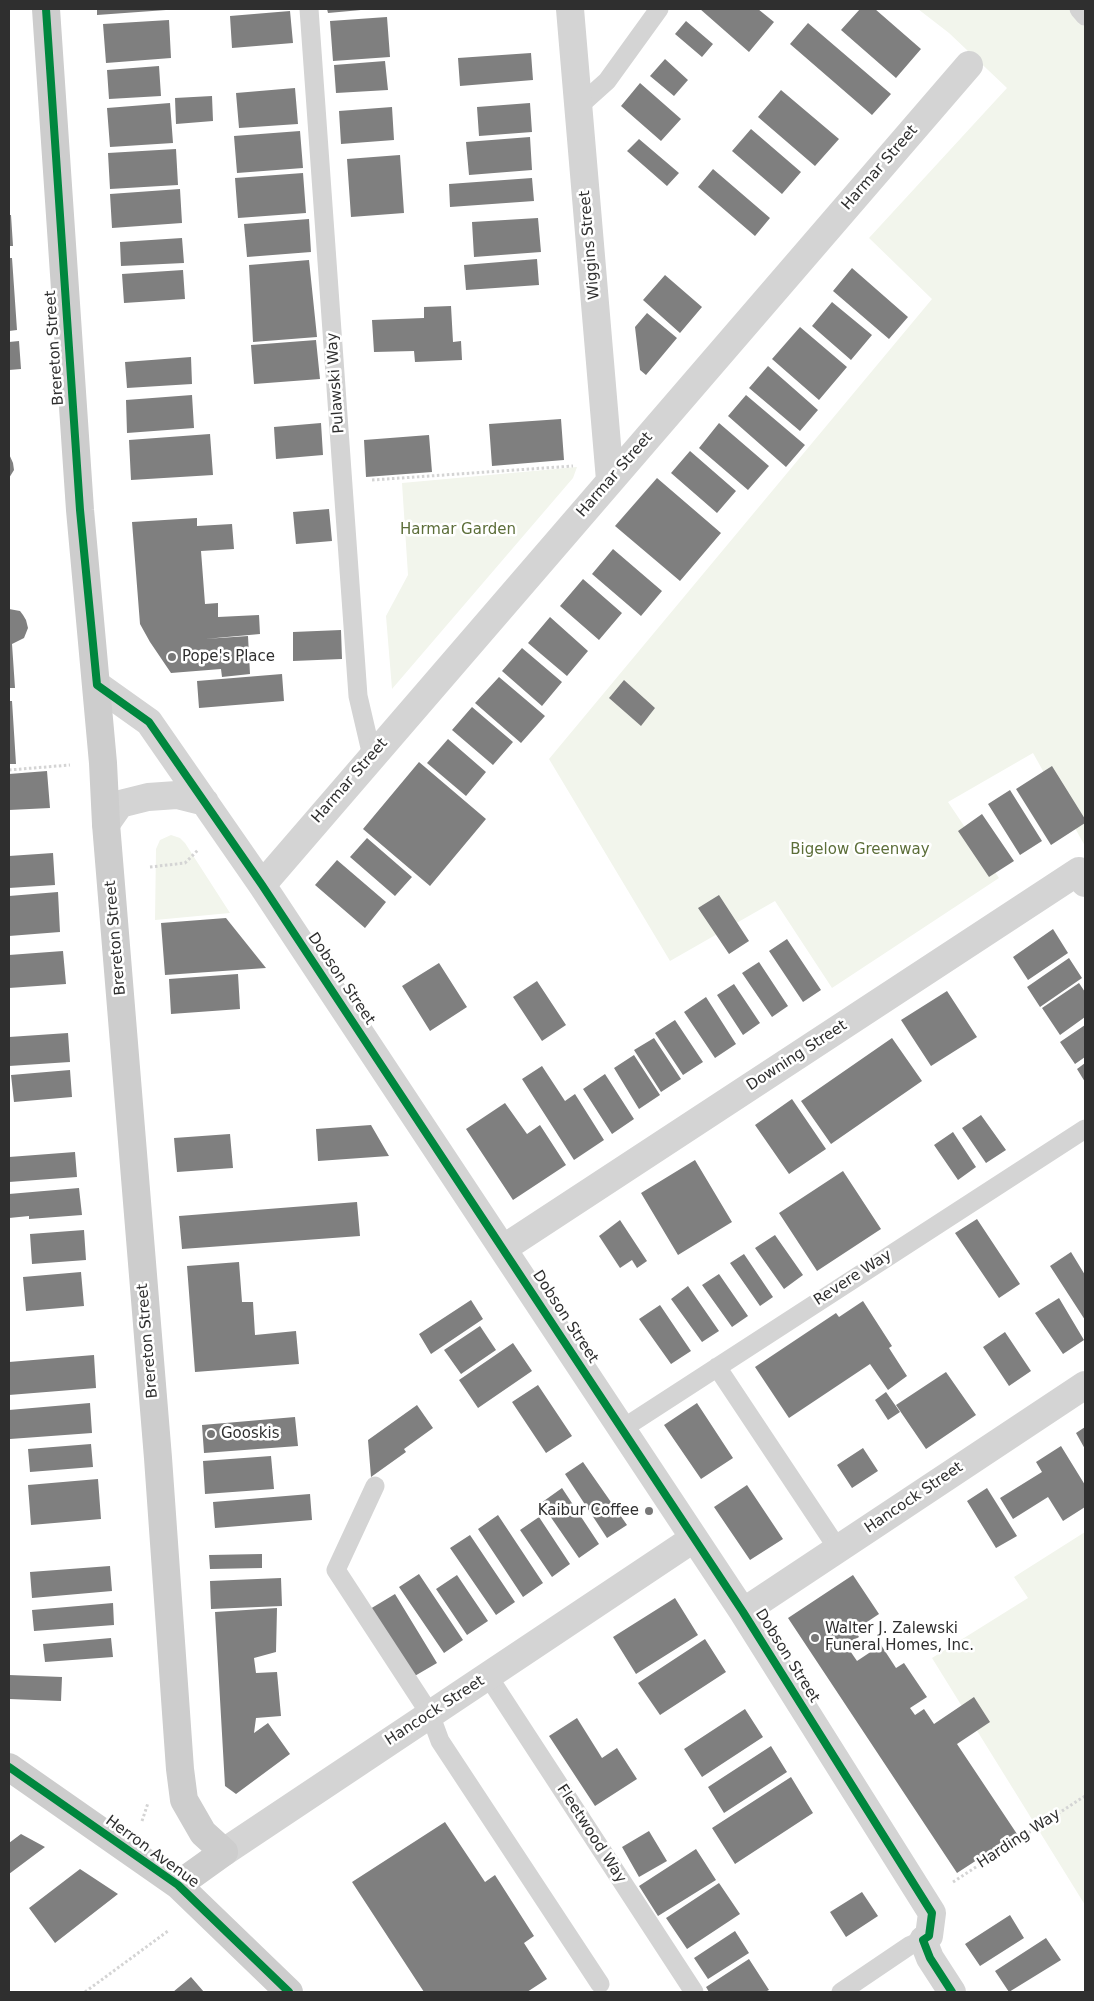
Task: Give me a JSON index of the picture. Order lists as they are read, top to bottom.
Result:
{
  "streets": {
    "street": [
      "Harmar Street",
      "Wiggins Street",
      "Brereton Street",
      "Dobson Street",
      "Downing Street",
      "Hancock Street",
      "Herron Avenue"
    ],
    "lane": ["Pulawski Way", "Revere Way", "Fleetwood Way"],
    "path": ["Harding Way"]
  },
  "crossings": [
    ["Harmar Street", "Wiggins Street"],
    ["Harmar Street", "Pulawski Way"],
    ["Harmar Street", "Dobson Street"],
    ["Brereton Street", "Dobson Street"],
    ["Brereton Street", "Hancock Street"],
    ["Dobson Street", "Downing Street"],
    ["Dobson Street", "Revere Way"],
    ["Dobson Street", "Hancock Street"],
    ["Hancock Street", "Fleetwood Way"],
    ["Hancock Street", "Herron Avenue"]
  ],
  "parks": ["Harmar Garden", "Bigelow Greenway"],
  "places": [
    "Pope's Place",
    "Gooskis",
    "Kaibur Coffee",
    "Walter J. Zalewski Funeral Homes, Inc."
  ]
}
